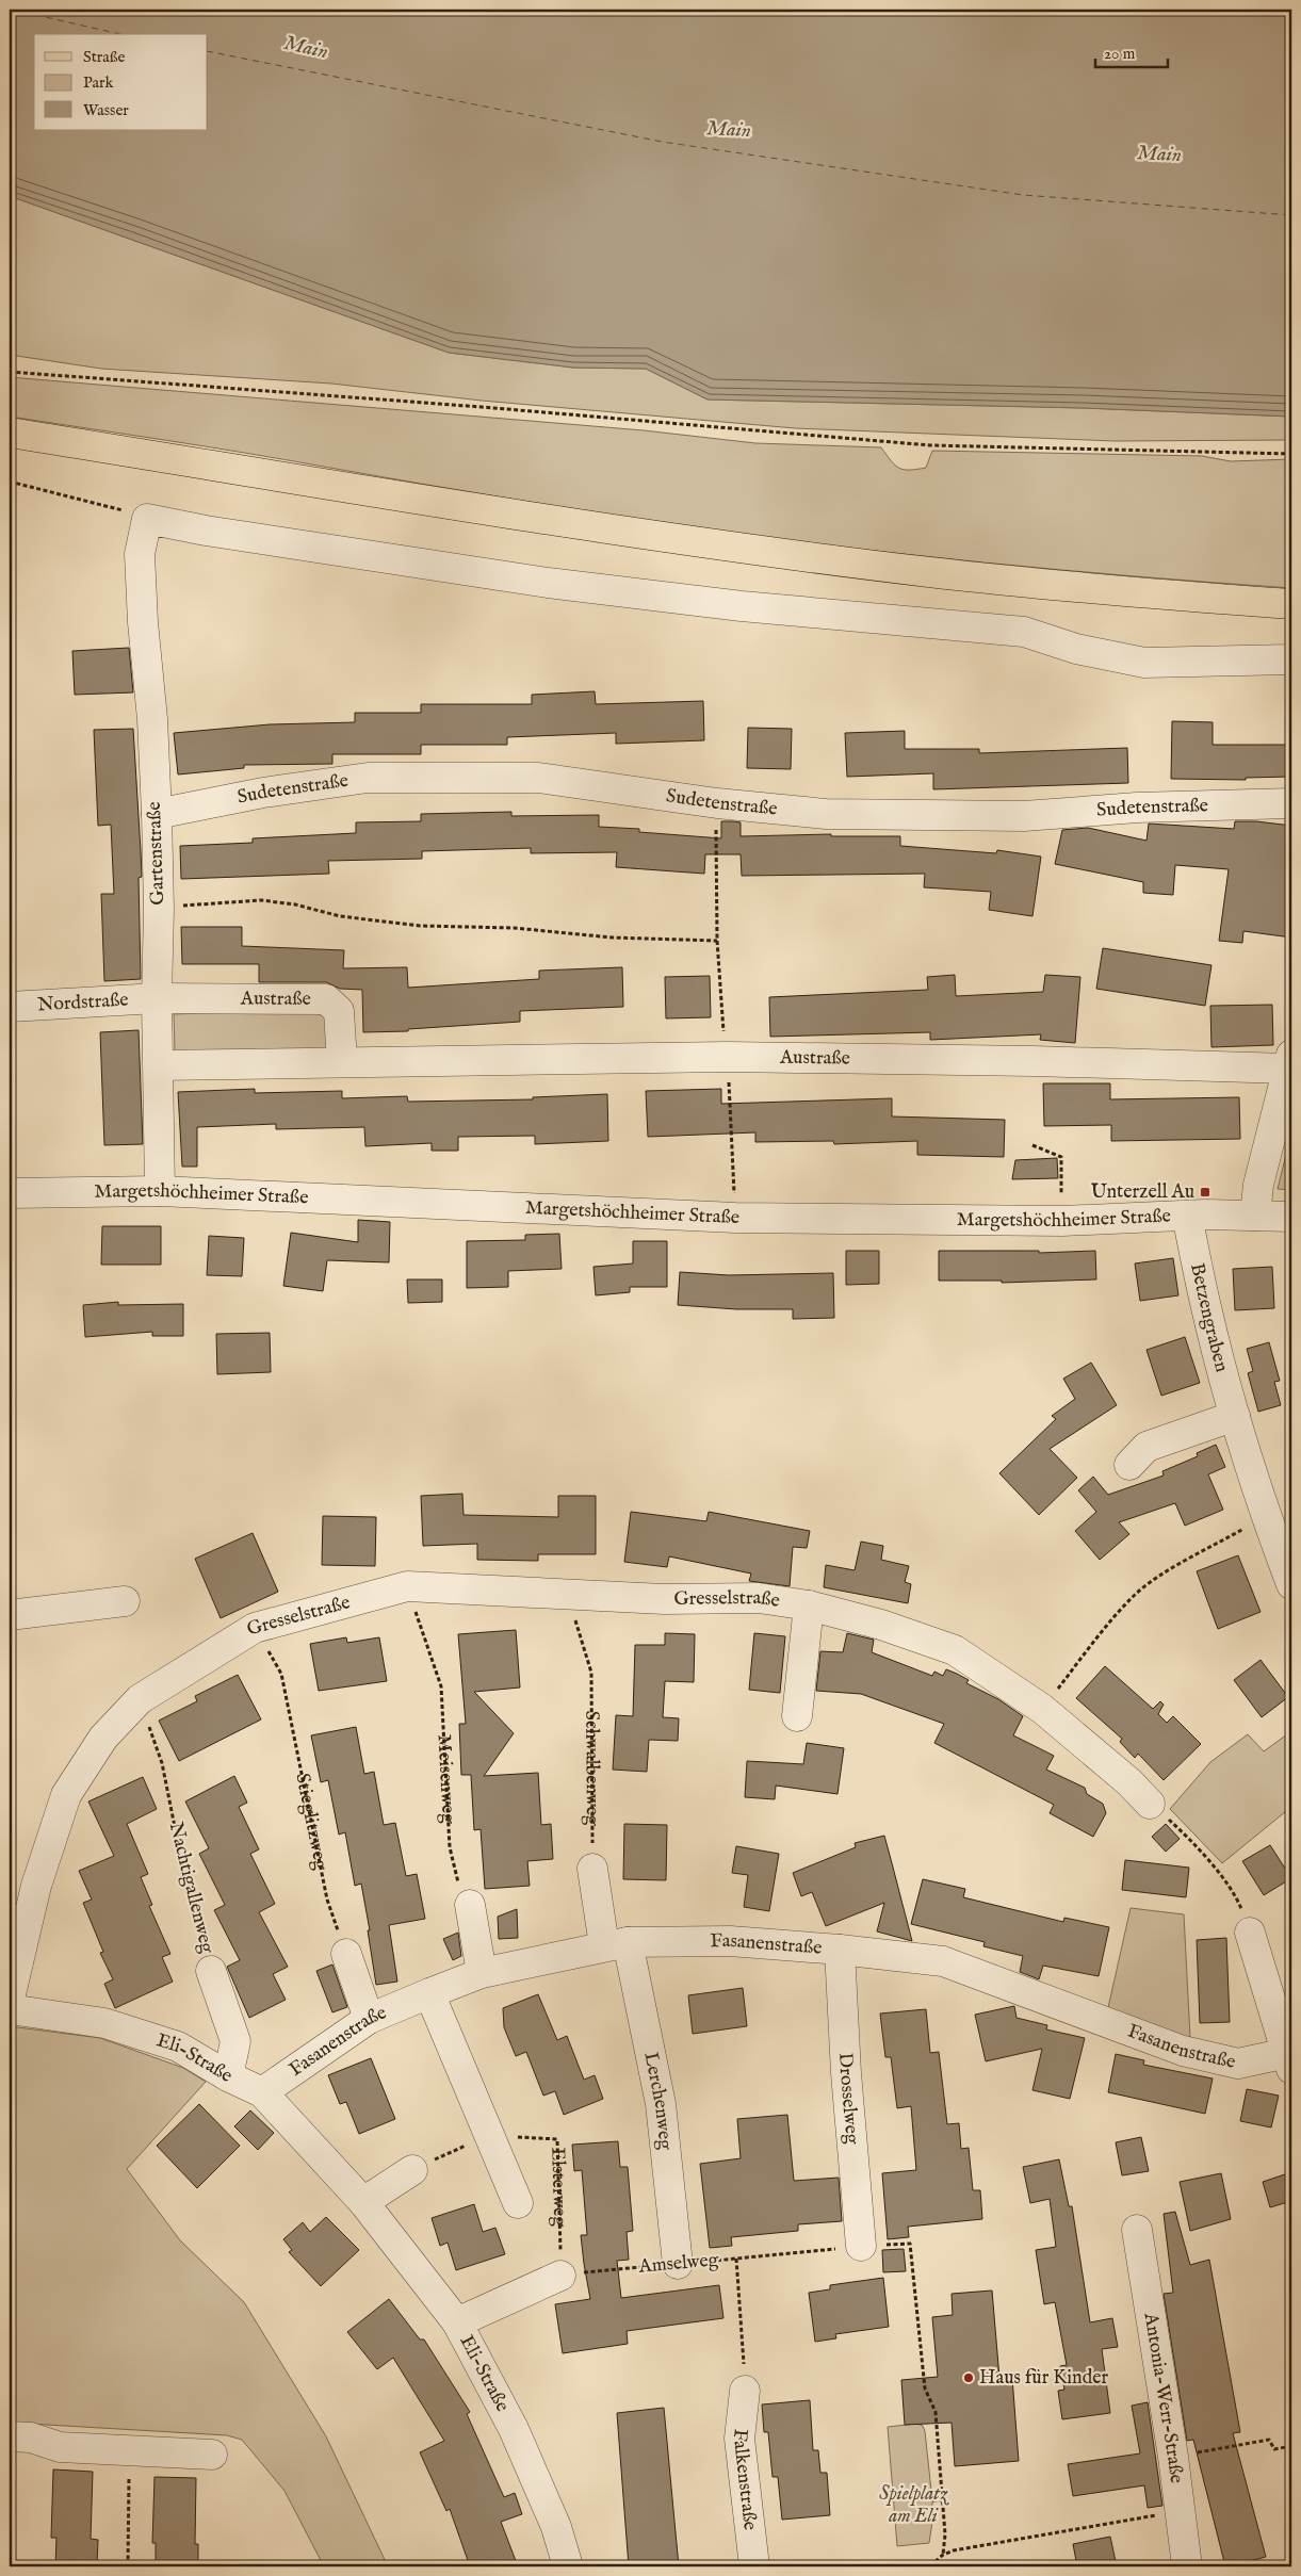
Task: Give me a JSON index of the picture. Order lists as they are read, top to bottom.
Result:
{
  "streets": {
    "street": [
      "Sudetenstraße",
      "Gartenstraße",
      "Austraße",
      "Nordstraße",
      "Margetshöchheimer Straße",
      "Betzengraben",
      "Gresselstraße",
      "Nachtigallenweg",
      "Fasanenstraße",
      "Eli-Straße",
      "Drosselweg",
      "Lerchenweg",
      "Antonia-Werr-Straße",
      "Falkenstraße"
    ],
    "path": [
      "Schwalbenweg",
      "Meisenweg",
      "Stieglitzweg",
      "Elsterweg",
      "Amselweg"
    ]
  },
  "crossings": [
    ["Sudetenstraße", "Gartenstraße"],
    ["Gartenstraße", "Austraße"],
    ["Gartenstraße", "Nordstraße"],
    ["Gartenstraße", "Margetshöchheimer Straße"],
    ["Austraße", "Nordstraße"],
    ["Margetshöchheimer Straße", "Betzengraben"],
    ["Gresselstraße", "Schwalbenweg"],
    ["Gresselstraße", "Meisenweg"],
    ["Gresselstraße", "Stieglitzweg"],
    ["Gresselstraße", "Nachtigallenweg"],
    ["Nachtigallenweg", "Eli-Straße"],
    ["Fasanenstraße", "Eli-Straße"],
    ["Fasanenstraße", "Drosselweg"],
    ["Fasanenstraße", "Lerchenweg"],
    ["Drosselweg", "Amselweg"],
    ["Lerchenweg", "Amselweg"],
    ["Elsterweg", "Amselweg"]
  ],
  "water": ["Main"],
  "parks": ["Spielplatz am Eli"],
  "places": {
    "transit": ["Unterzell Au"],
    "other": ["Haus für Kinder"]
  },
  "legend": ["Straße", "Park", "Wasser"],
  "scale_bar": "20 m"
}
